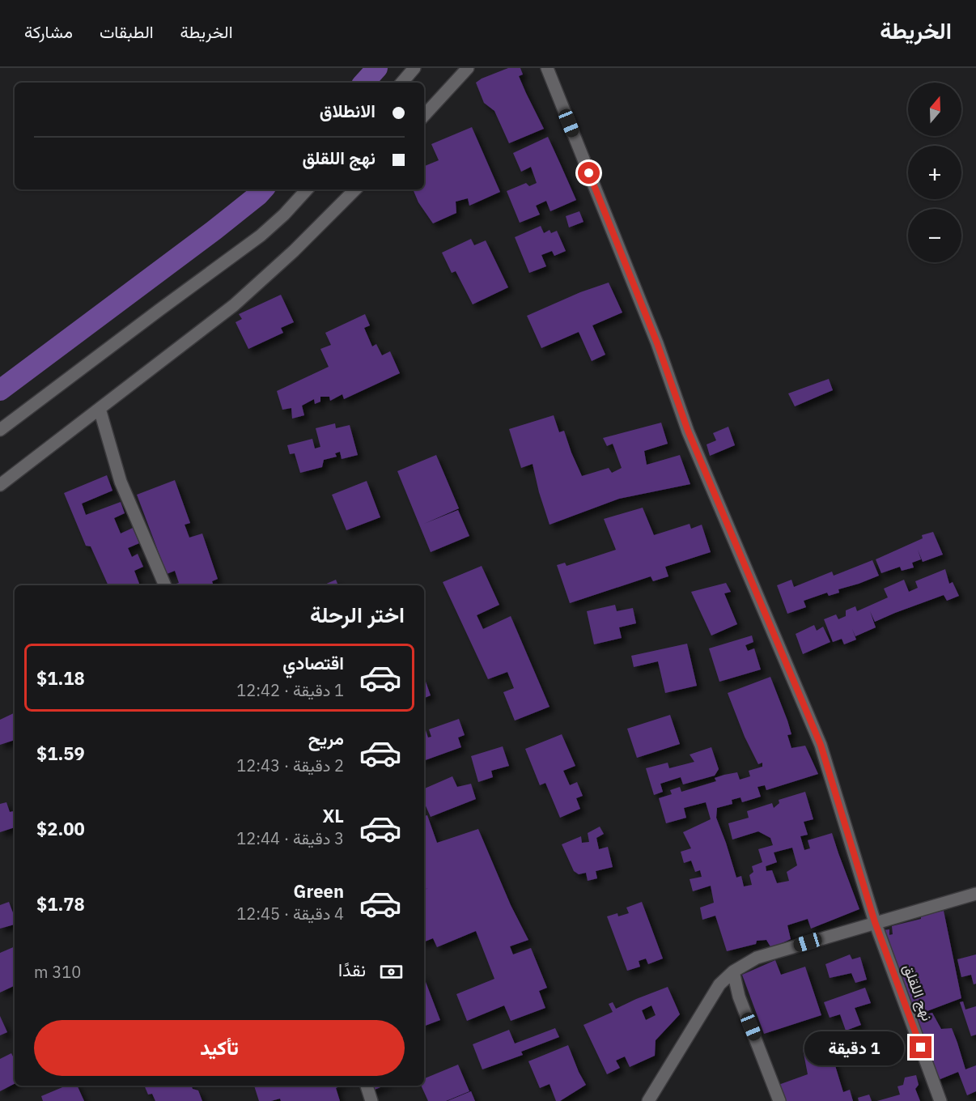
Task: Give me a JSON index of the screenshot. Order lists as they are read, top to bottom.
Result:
{
  "streets": {
    "street": ["نهج اللقلق"]
  },
  "north": "top",
  "page": {
    "header": "الخريطة",
    "nav": ["الخريطة", "الطبقات", "مشاركة"],
    "map_buttons": ["+", "−"],
    "banner": ["الانطلاق", "نهج اللقلق"],
    "heading": "اختر الرحلة",
    "list": [
      {
        "name": "اقتصادي",
        "note": "1 دقيقة · 12:42",
        "value": "$1.18"
      },
      {
        "name": "مريح",
        "note": "2 دقيقة · 12:43",
        "value": "$1.59"
      },
      {
        "name": "XL",
        "note": "3 دقيقة · 12:44",
        "value": "$2.00"
      },
      {
        "name": "Green",
        "note": "4 دقيقة · 12:45",
        "value": "$1.78"
      }
    ],
    "pay": ["نقدًا", "310 m"],
    "buttons": "تأكيد",
    "bubble": "1 دقيقة"
  }
}
